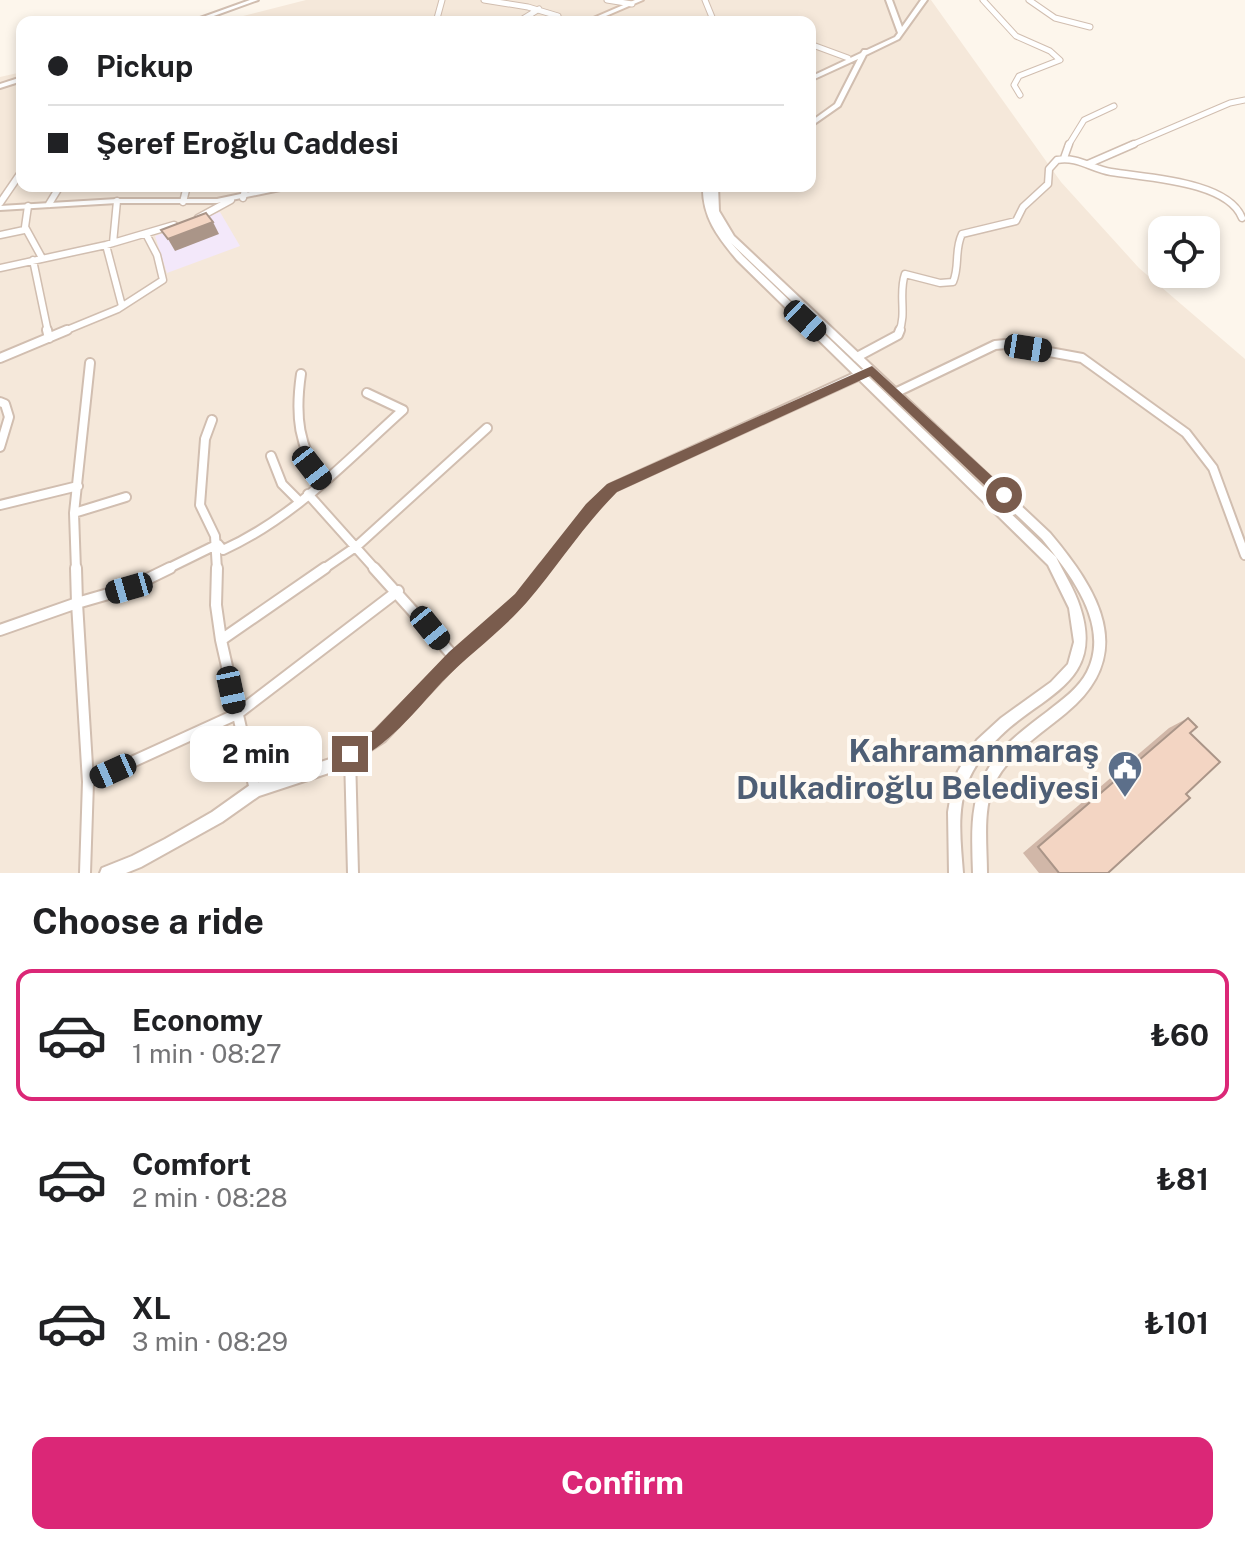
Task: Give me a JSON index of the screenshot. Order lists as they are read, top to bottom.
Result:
{
  "places": {
    "public building": ["Kahramanmaraş Dulkadiroğlu Belediyesi"]
  },
  "page": {
    "banner": ["Pickup", "Şeref Eroğlu Caddesi"],
    "bubble": "2 min",
    "heading": "Choose a ride",
    "list": [
      {
        "name": "Economy",
        "note": "1 min · 08:27",
        "value": "₺60"
      },
      {
        "name": "Comfort",
        "note": "2 min · 08:28",
        "value": "₺81"
      },
      {
        "name": "XL",
        "note": "3 min · 08:29",
        "value": "₺101"
      }
    ],
    "buttons": "Confirm"
  }
}
